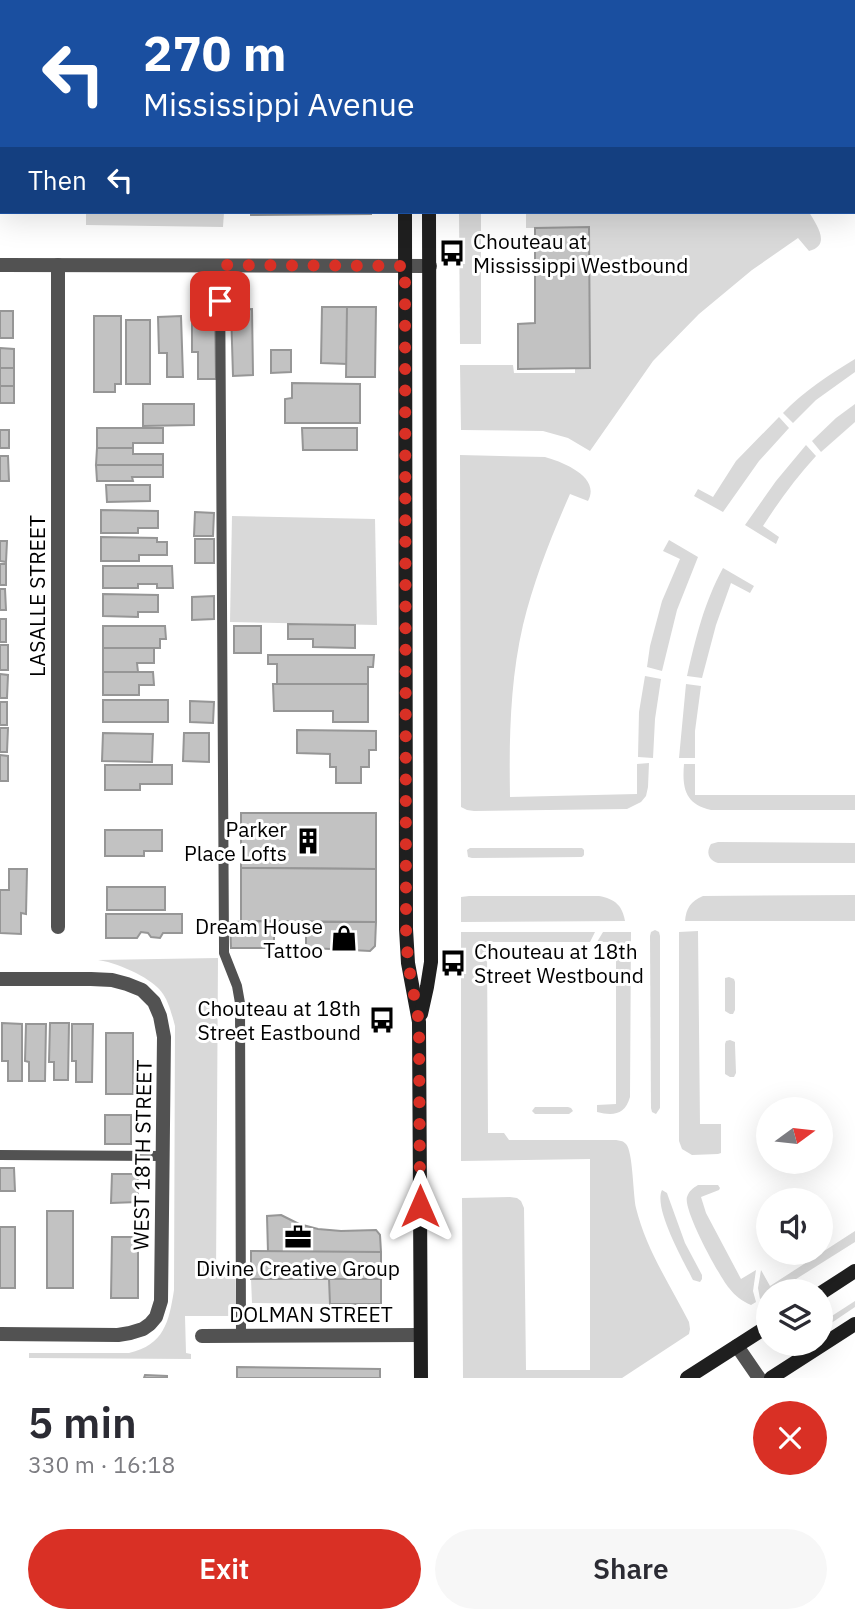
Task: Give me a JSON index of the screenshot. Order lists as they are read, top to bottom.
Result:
{
  "streets": {
    "street": ["LASALLE STREET", "WEST 18TH STREET", "DOLMAN STREET"]
  },
  "places": {
    "bus stop": ["Chouteau at Mississippi Westbound", "Chouteau at 18th Street Westbound", "Chouteau at 18th Street Eastbound"],
    "building": ["Parker Place Lofts"],
    "shop": ["Dream House Tattoo"],
    "office": ["Divine Creative Group"]
  },
  "north": "right",
  "page": {
    "turn": ["270 m", "Mississippi Avenue"],
    "then": "Then",
    "heading": ["5 min", "330 m · 16:18"],
    "buttons": ["Exit", "Share"]
  }
}
